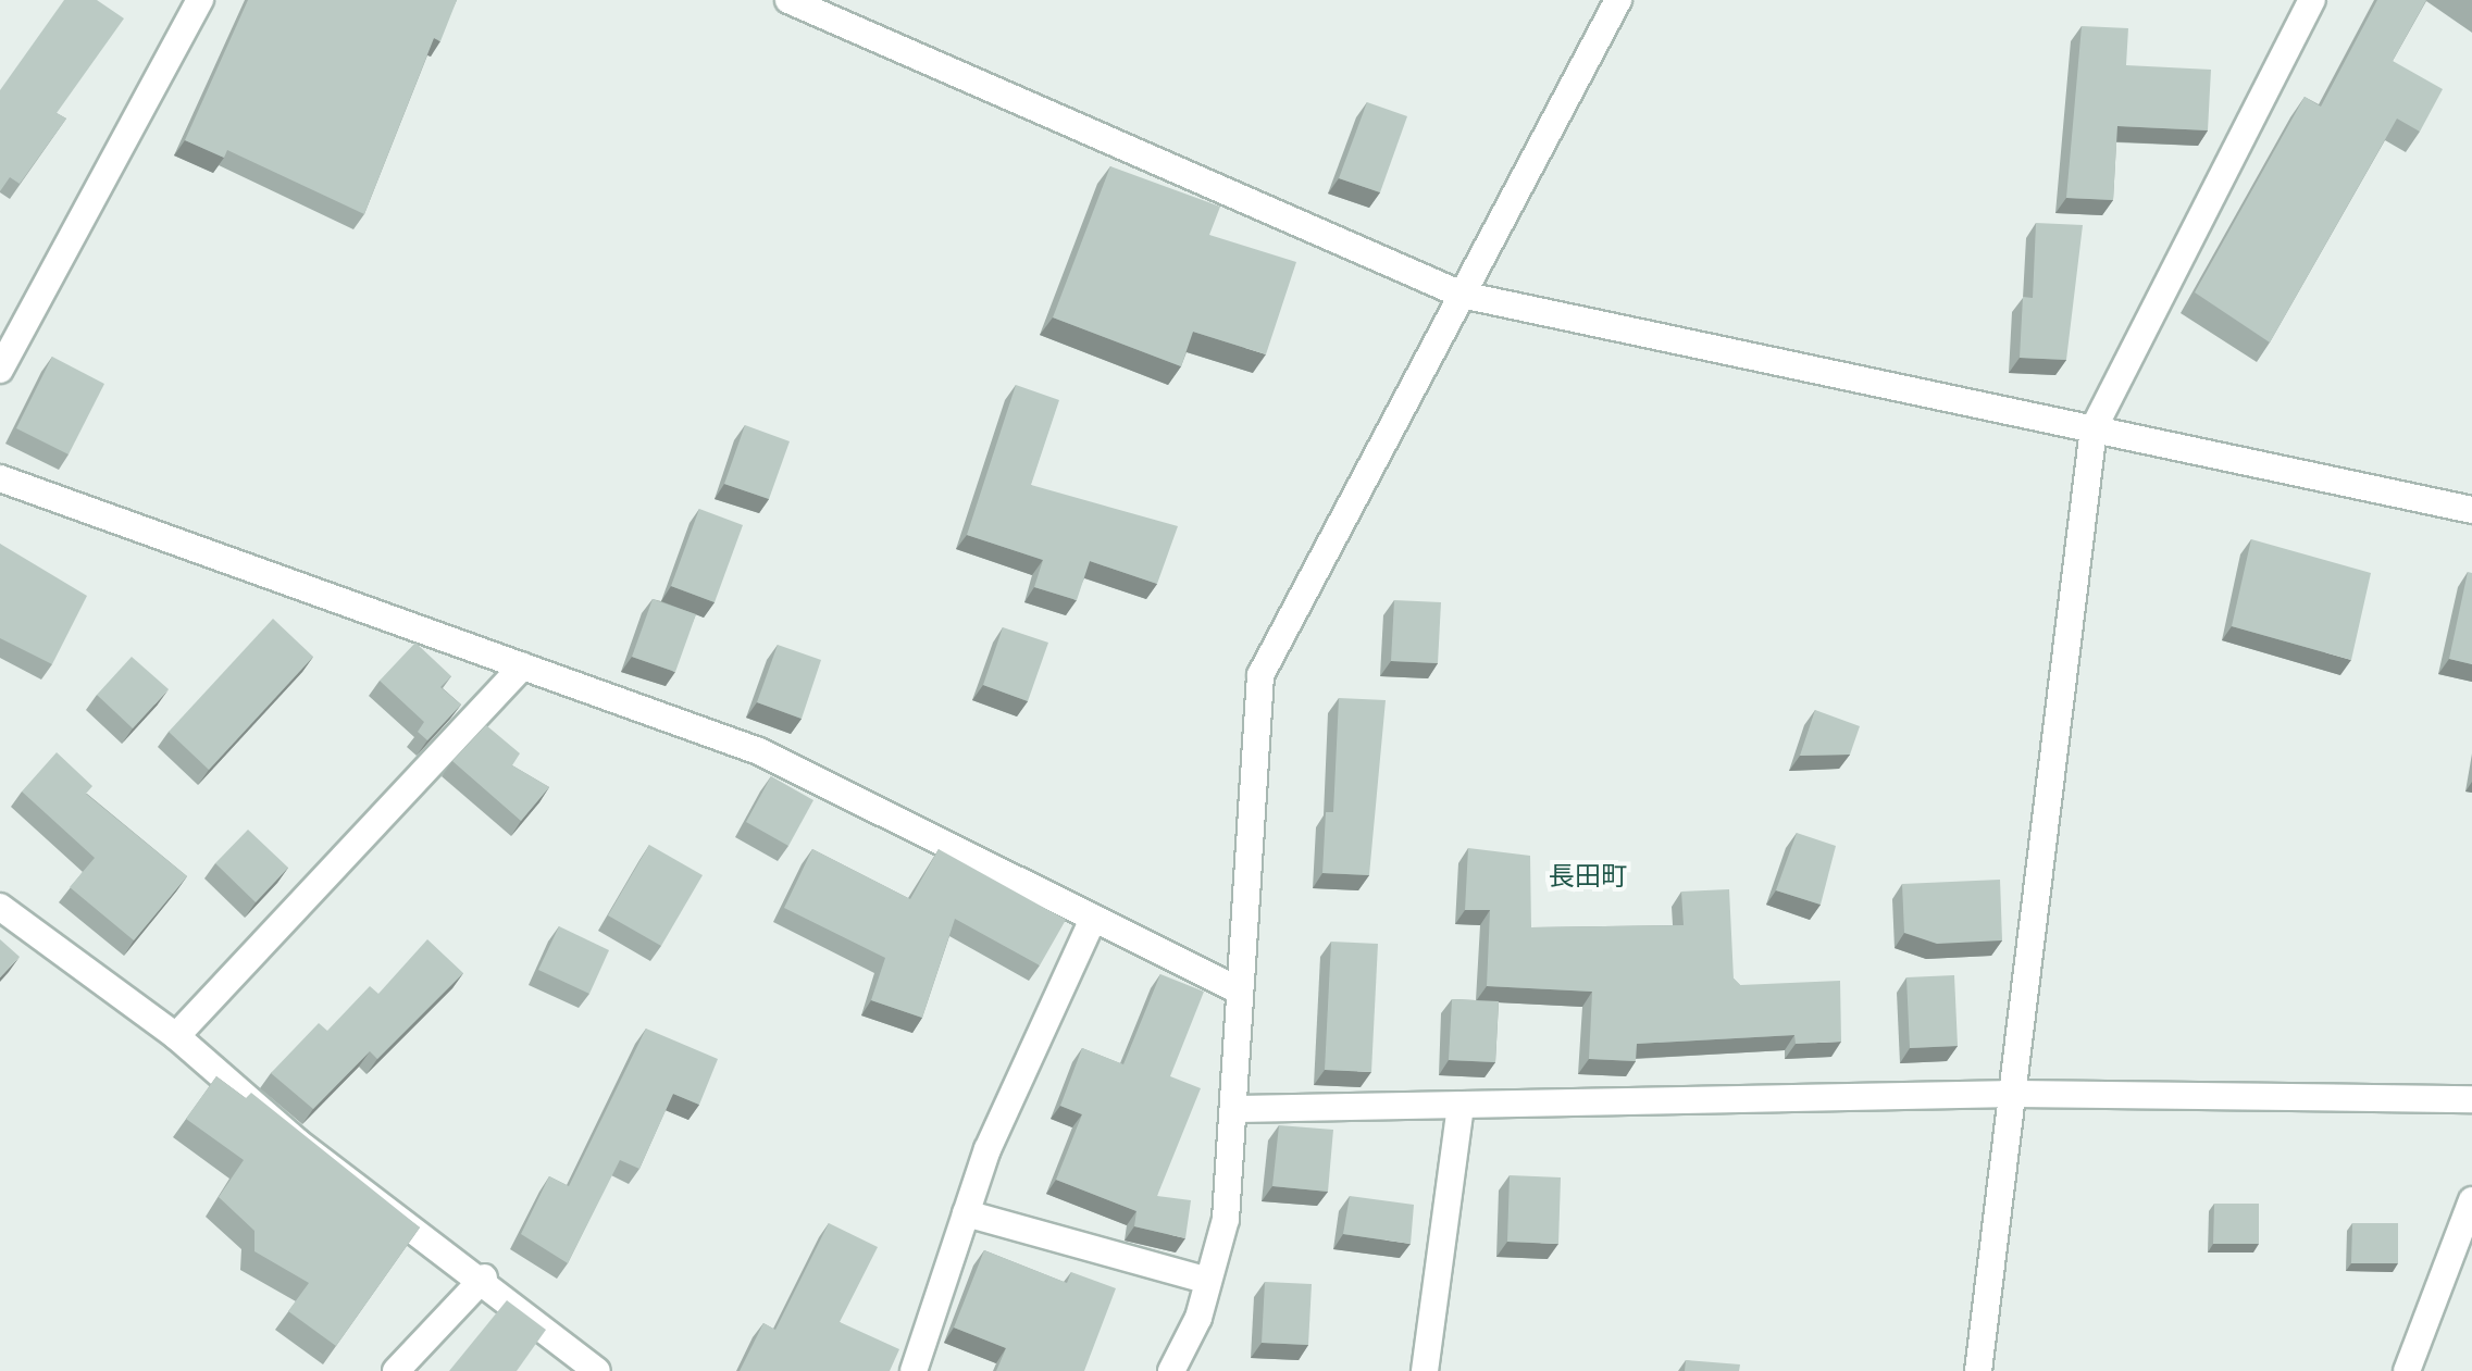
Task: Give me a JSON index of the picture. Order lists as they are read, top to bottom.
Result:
{
  "districts": ["長田町"]
}
